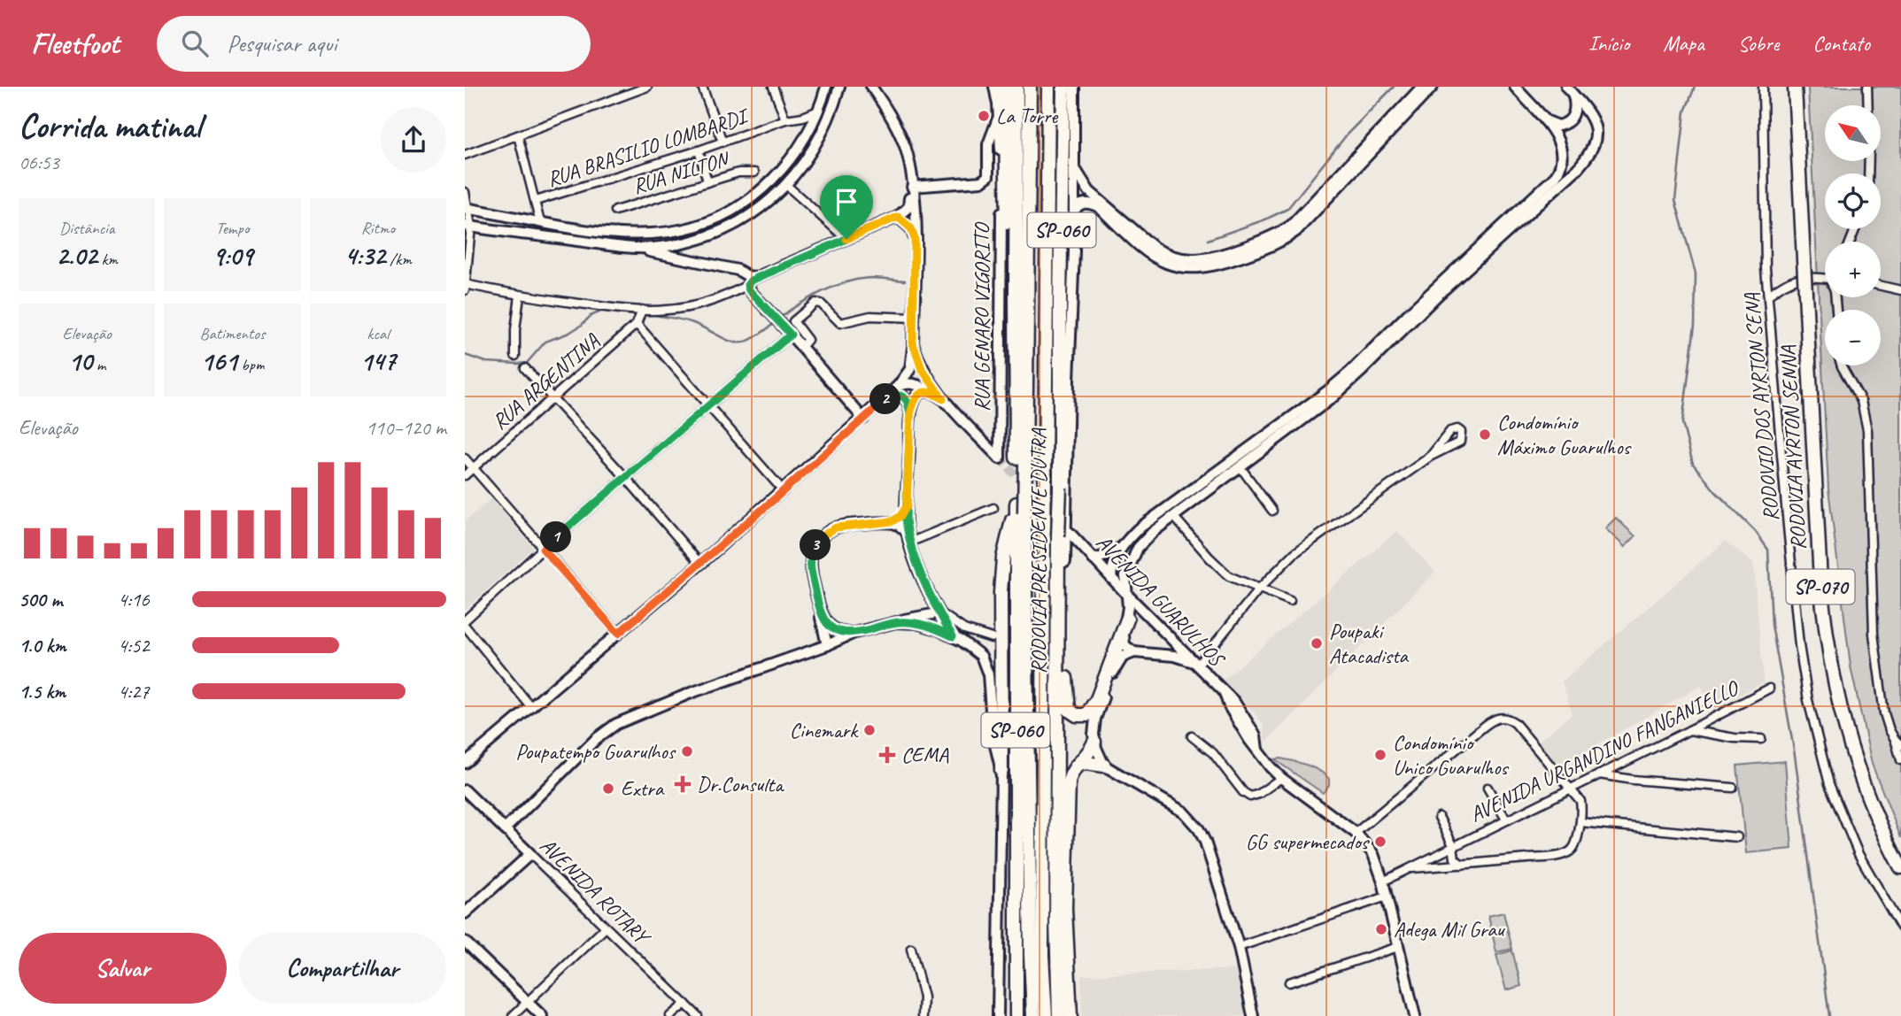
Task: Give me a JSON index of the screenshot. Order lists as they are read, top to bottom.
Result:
{
  "streets": {
    "highway": [
      "SP-060",
      "RODOVIA AYRTON SENNA",
      "RODOVIA PRESIDENTE DUTRA",
      "SP-070"
    ],
    "street": [
      "RUA BRASILIO LOMBARDI",
      "RUA NILTON",
      "RUA GENARO VIGORITO",
      "RUA ARGENTINA",
      "RODOVIO DOS AYRTON SENA",
      "AVENIDA GUARULHOS",
      "AVENIDA URGANDINO FANGANIELLO",
      "AVENIDA ROTARY"
    ]
  },
  "crossings": [
    ["RODOVIA PRESIDENTE DUTRA", "AVENIDA GUARULHOS"],
    ["AVENIDA GUARULHOS", "AVENIDA URGANDINO FANGANIELLO"]
  ],
  "places": {
    "other": [
      "La Torre",
      "Condomínio Máximo Guarulhos",
      "Poupaki Atacadista",
      "Cinemark",
      "Poupatempo Guarulhos",
      "Condomínio Unico Guarulhos",
      "Extra",
      "GG supermecados",
      "Adega Mil Grau"
    ],
    "health": ["CEMA", "Dr.Consulta"]
  },
  "north": "top left",
  "page": {
    "header": "Fleetfoot",
    "search": "Pesquisar aqui",
    "nav": [
      "Início",
      "Mapa",
      "Sobre",
      "Contato"
    ],
    "heading": ["Corrida matinal", "06:53"],
    "map_buttons": ["+", "−"],
    "stats": [
      ["Distância", "2.02 km"],
      ["Tempo", "9:09"],
      ["Ritmo", "4:32 /km"],
      ["Elevação", "10 m"],
      ["Batimentos", "161 bpm"],
      ["kcal", "147"]
    ],
    "pins": ["2", "1", "3"],
    "chart": ["Elevação", "110–120 m"],
    "list": [
      {
        "name": "500 m",
        "note": "4:16"
      },
      {
        "name": "1.0 km",
        "note": "4:52"
      },
      {
        "name": "1.5 km",
        "note": "4:27"
      }
    ],
    "buttons": ["Salvar", "Compartilhar"]
  }
}
